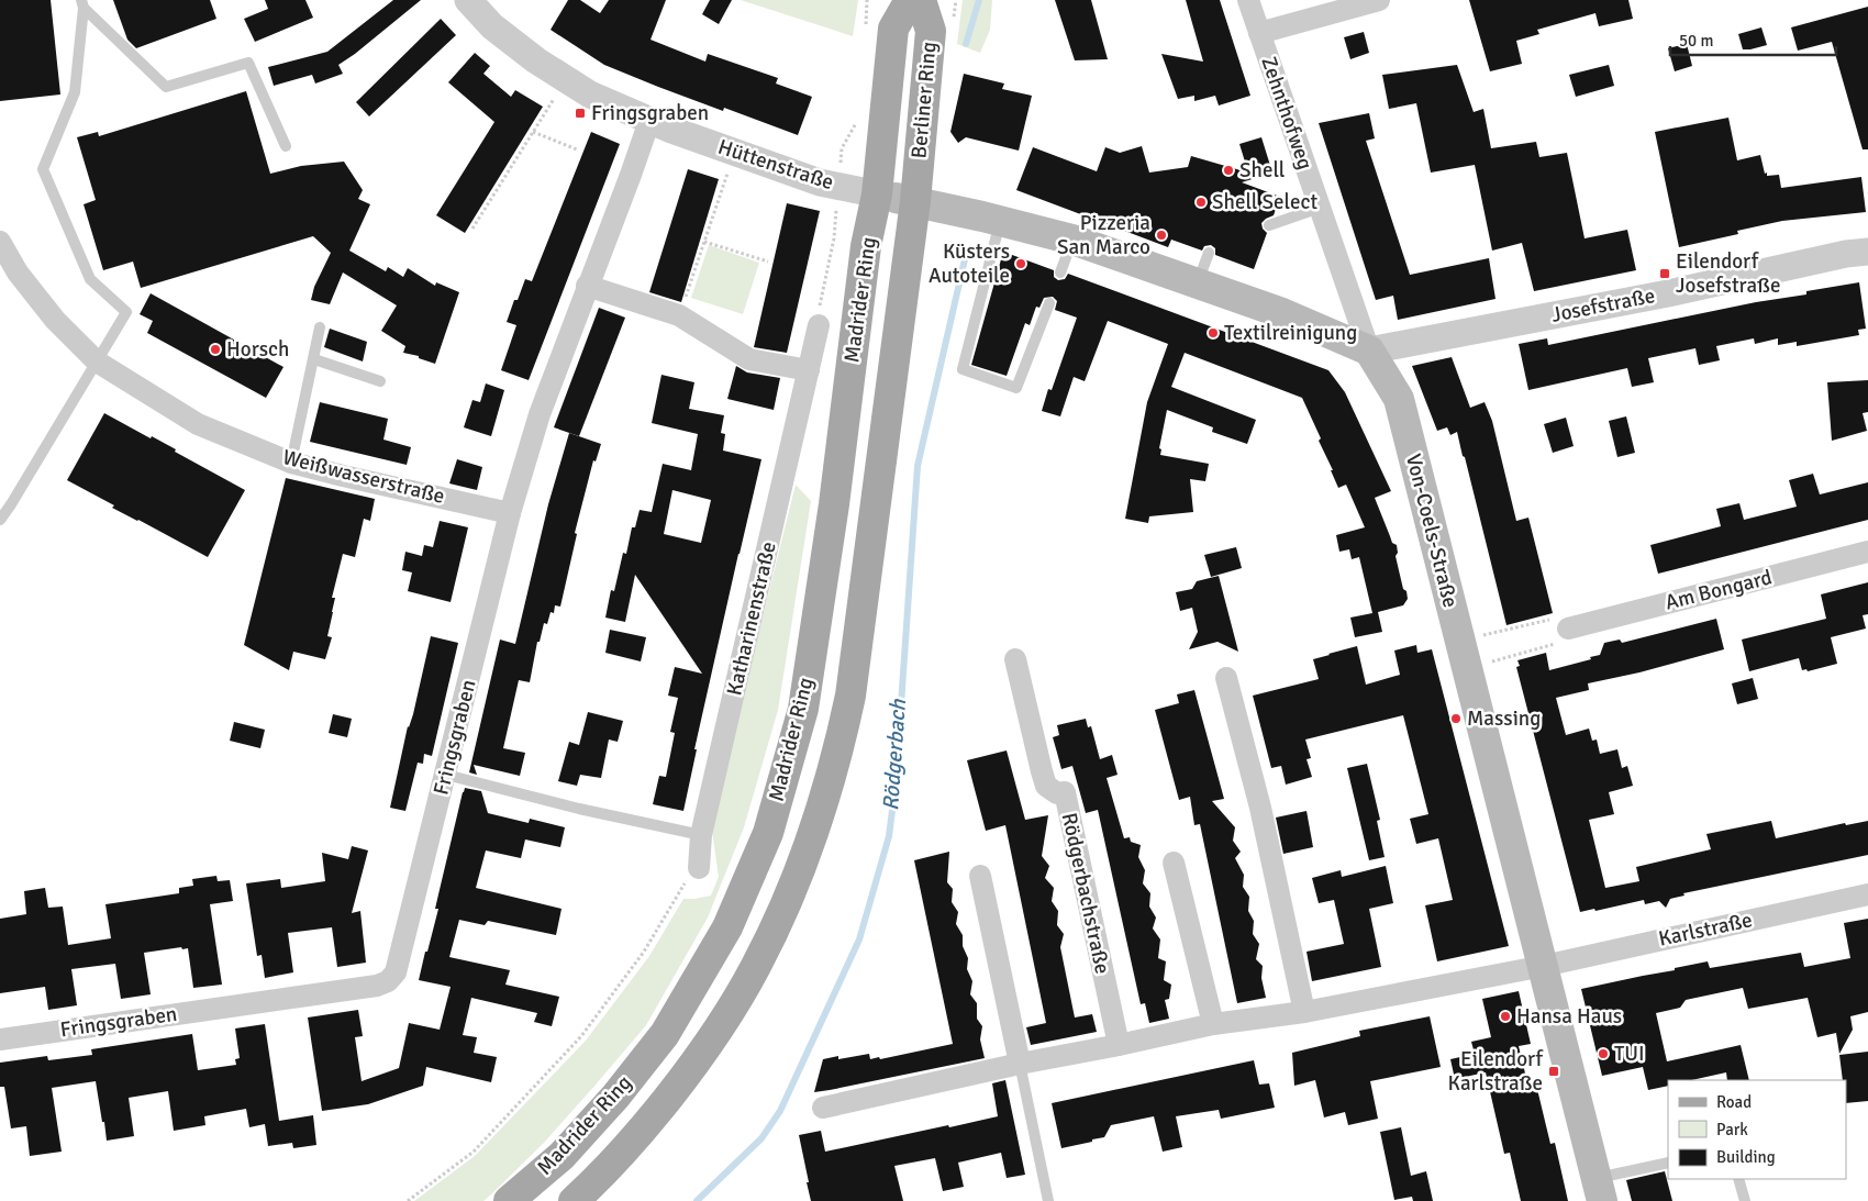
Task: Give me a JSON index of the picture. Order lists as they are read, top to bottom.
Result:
{
  "streets": {
    "main road": ["Berliner Ring", "Madrider Ring", "Von-Coels-Straße"],
    "street": [
      "Zehnthofweg",
      "Hüttenstraße",
      "Josefstraße",
      "Weißwasserstraße",
      "Am Bongard",
      "Katharinenstraße",
      "Fringsgraben",
      "Rödgerbachstraße",
      "Karlstraße"
    ]
  },
  "crossings": [
    ["Berliner Ring", "Hüttenstraße"],
    ["Berliner Ring", "Madrider Ring"],
    ["Zehnthofweg", "Josefstraße"],
    ["Zehnthofweg", "Von-Coels-Straße"],
    ["Hüttenstraße", "Madrider Ring"],
    ["Hüttenstraße", "Fringsgraben"],
    ["Josefstraße", "Von-Coels-Straße"],
    ["Weißwasserstraße", "Fringsgraben"],
    ["Von-Coels-Straße", "Karlstraße"]
  ],
  "water": ["Rödgerbach"],
  "places": {
    "transit": ["Fringsgraben", "Eilendorf Josefstraße", "Eilendorf Karlstraße"],
    "other": [
      "Shell",
      "Shell Select",
      "Pizzeria San Marco",
      "Küsters Autoteile",
      "Textilreinigung",
      "Horsch",
      "Massing",
      "Hansa Haus",
      "TUI"
    ]
  },
  "legend": ["Road", "Park", "Building"],
  "scale_bar": "50 m"
}
